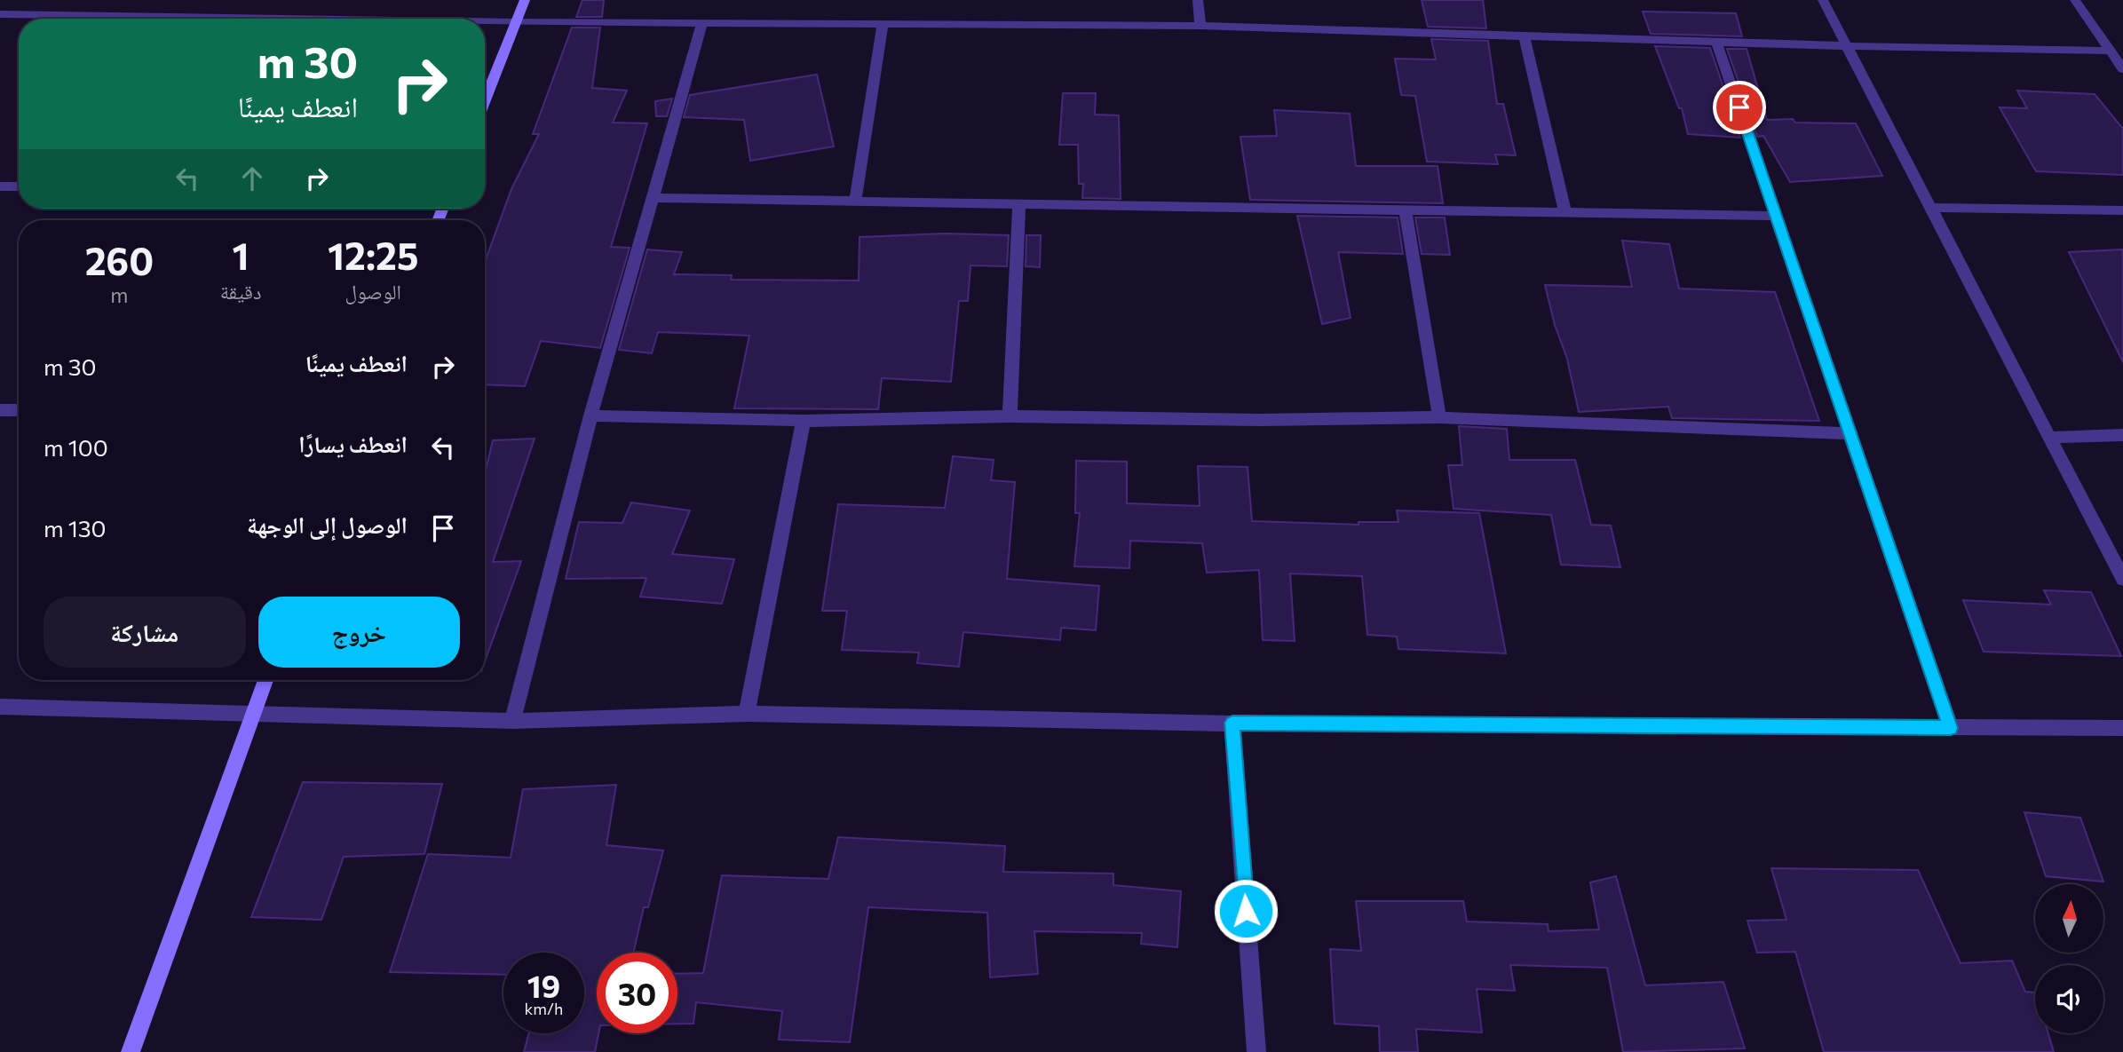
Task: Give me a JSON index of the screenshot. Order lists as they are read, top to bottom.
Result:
{
  "north": "top",
  "page": {
    "turn": ["30 m", "انعطف يمينًا"],
    "eta": [
      "12:25",
      "الوصول",
      "1",
      "دقيقة",
      "260",
      "m"
    ],
    "list": [
      {
        "name": "انعطف يمينًا",
        "value": "30 m"
      },
      {
        "name": "انعطف يسارًا",
        "value": "100 m"
      },
      {
        "name": "الوصول إلى الوجهة",
        "value": "130 m"
      }
    ],
    "buttons": ["خروج", "مشاركة"],
    "speed": "19 km/h",
    "limit": "30"
  }
}
